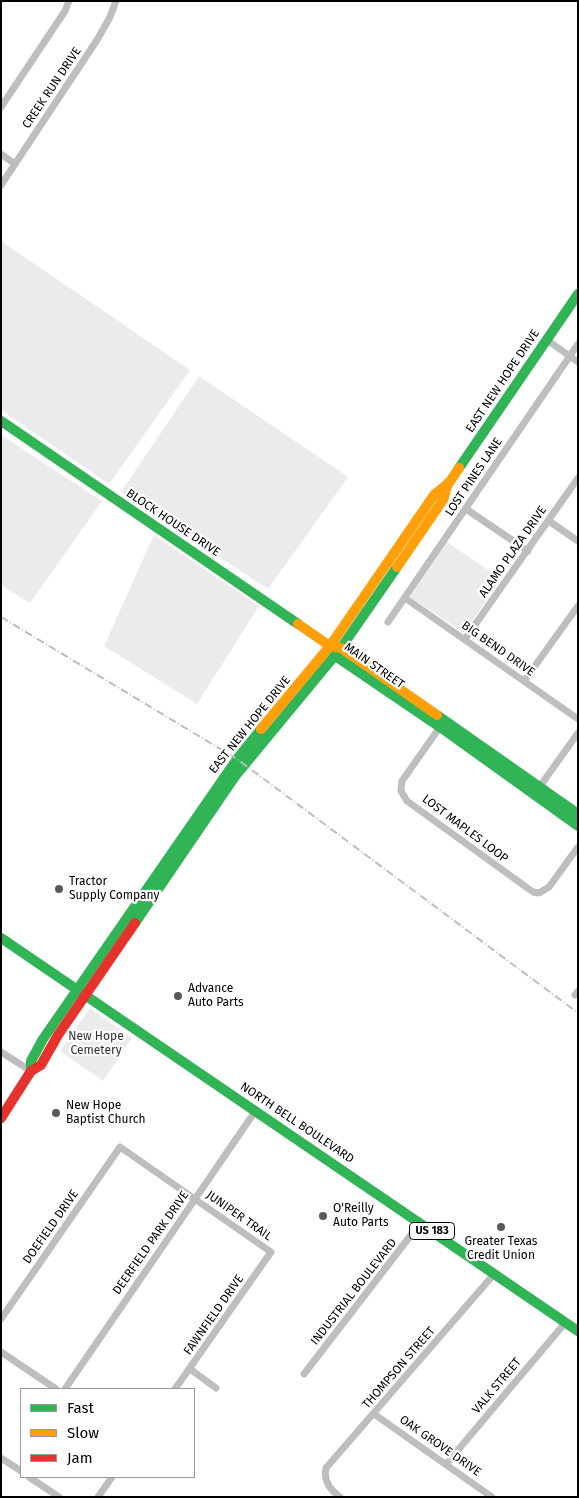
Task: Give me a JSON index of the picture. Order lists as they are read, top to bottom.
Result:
{
  "streets": {
    "main road": [
      "EAST NEW HOPE DRIVE",
      "BLOCK HOUSE DRIVE",
      "MAIN STREET",
      "NORTH BELL BOULEVARD",
      "US 183"
    ],
    "street": [
      "CREEK RUN DRIVE",
      "LOST PINES LANE",
      "ALAMO PLAZA DRIVE",
      "BIG BEND DRIVE",
      "LOST MAPLES LOOP",
      "JUNIPER TRAIL",
      "DOEFIELD DRIVE",
      "DEERFIELD PARK DRIVE",
      "INDUSTRIAL BOULEVARD",
      "FAWNFIELD DRIVE",
      "THOMPSON STREET",
      "VALK STREET",
      "OAK GROVE DRIVE"
    ]
  },
  "crossings": [
    ["EAST NEW HOPE DRIVE", "BLOCK HOUSE DRIVE"],
    ["EAST NEW HOPE DRIVE", "MAIN STREET"],
    ["EAST NEW HOPE DRIVE", "NORTH BELL BOULEVARD"],
    ["LOST PINES LANE", "BIG BEND DRIVE"],
    ["BLOCK HOUSE DRIVE", "MAIN STREET"],
    ["ALAMO PLAZA DRIVE", "BIG BEND DRIVE"],
    ["MAIN STREET", "LOST MAPLES LOOP"],
    ["NORTH BELL BOULEVARD", "DEERFIELD PARK DRIVE"],
    ["NORTH BELL BOULEVARD", "INDUSTRIAL BOULEVARD"],
    ["NORTH BELL BOULEVARD", "THOMPSON STREET"],
    ["NORTH BELL BOULEVARD", "VALK STREET"],
    ["JUNIPER TRAIL", "DOEFIELD DRIVE"],
    ["JUNIPER TRAIL", "DEERFIELD PARK DRIVE"],
    ["JUNIPER TRAIL", "FAWNFIELD DRIVE"],
    ["THOMPSON STREET", "OAK GROVE DRIVE"],
    ["VALK STREET", "OAK GROVE DRIVE"]
  ],
  "parks": ["New Hope Cemetery"],
  "places": [
    "Tractor Supply Company",
    "Advance Auto Parts",
    "New Hope Baptist Church",
    "O'Reilly Auto Parts",
    "Greater Texas Credit Union"
  ],
  "legend": ["Fast", "Slow", "Jam"]
}
